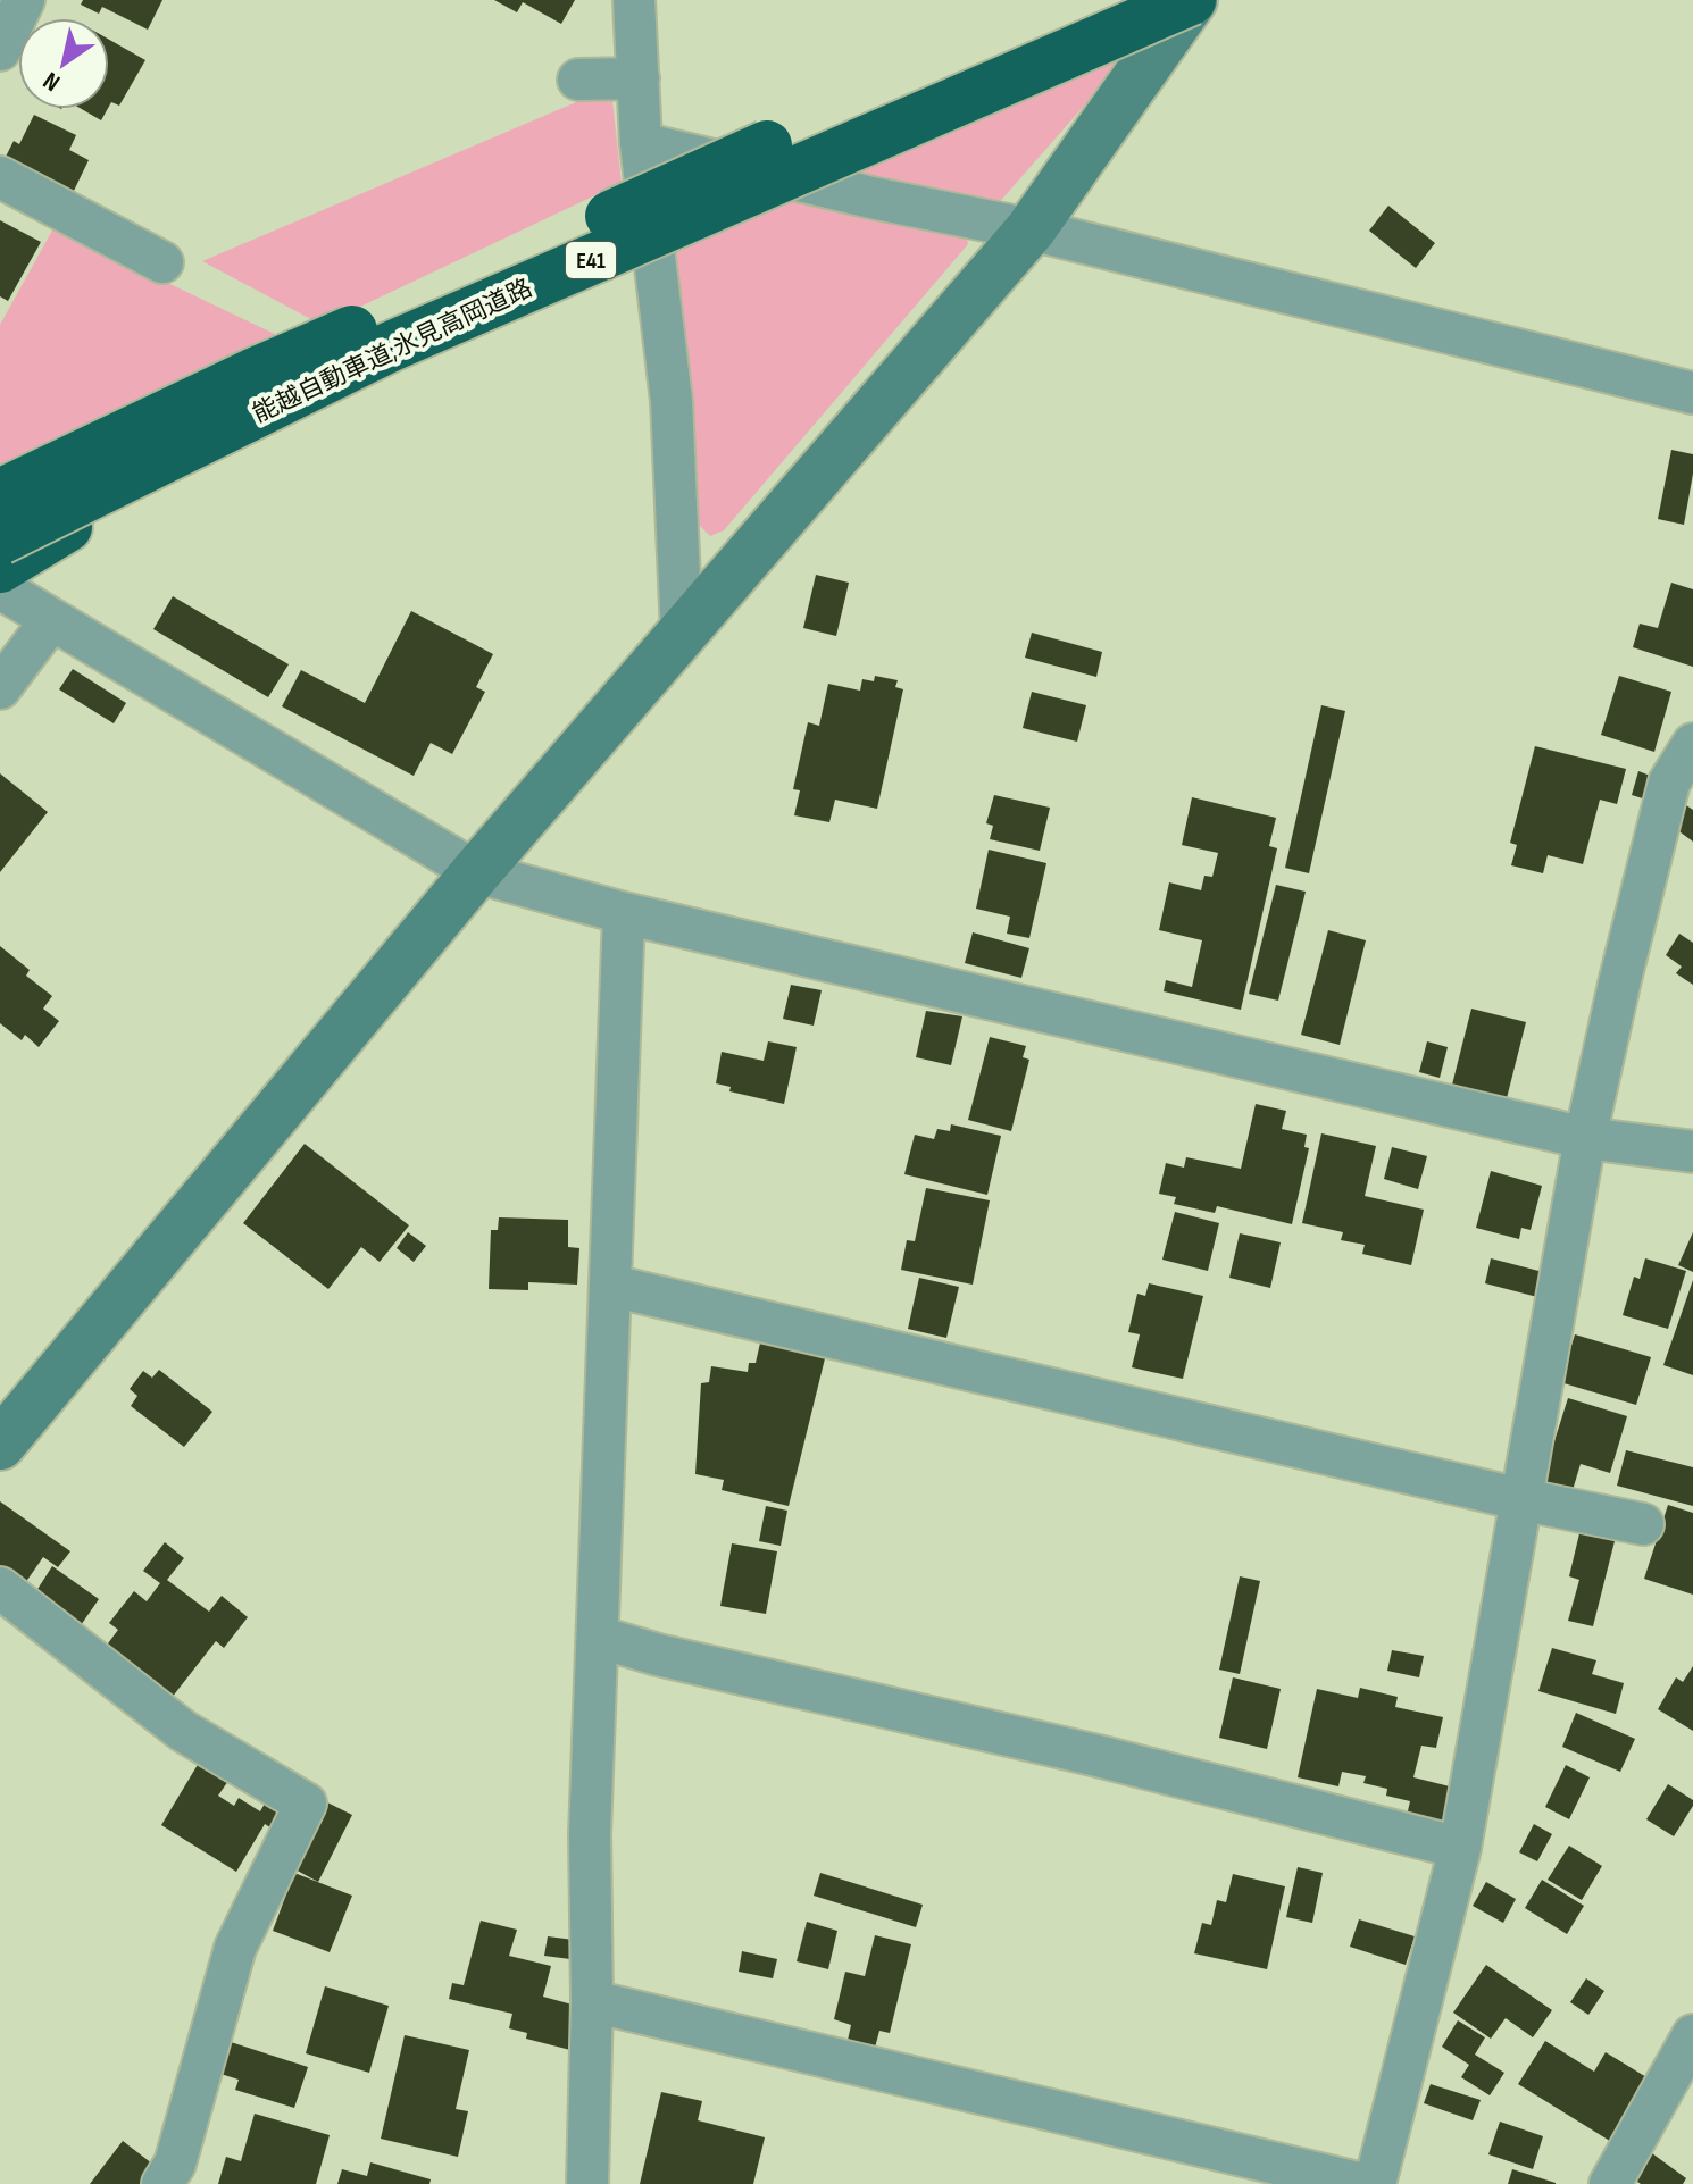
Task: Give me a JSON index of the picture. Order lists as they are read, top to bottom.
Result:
{
  "streets": {
    "highway": ["E41", "能越自動車道;氷見高岡道路"]
  },
  "north": "bottom left"
}
